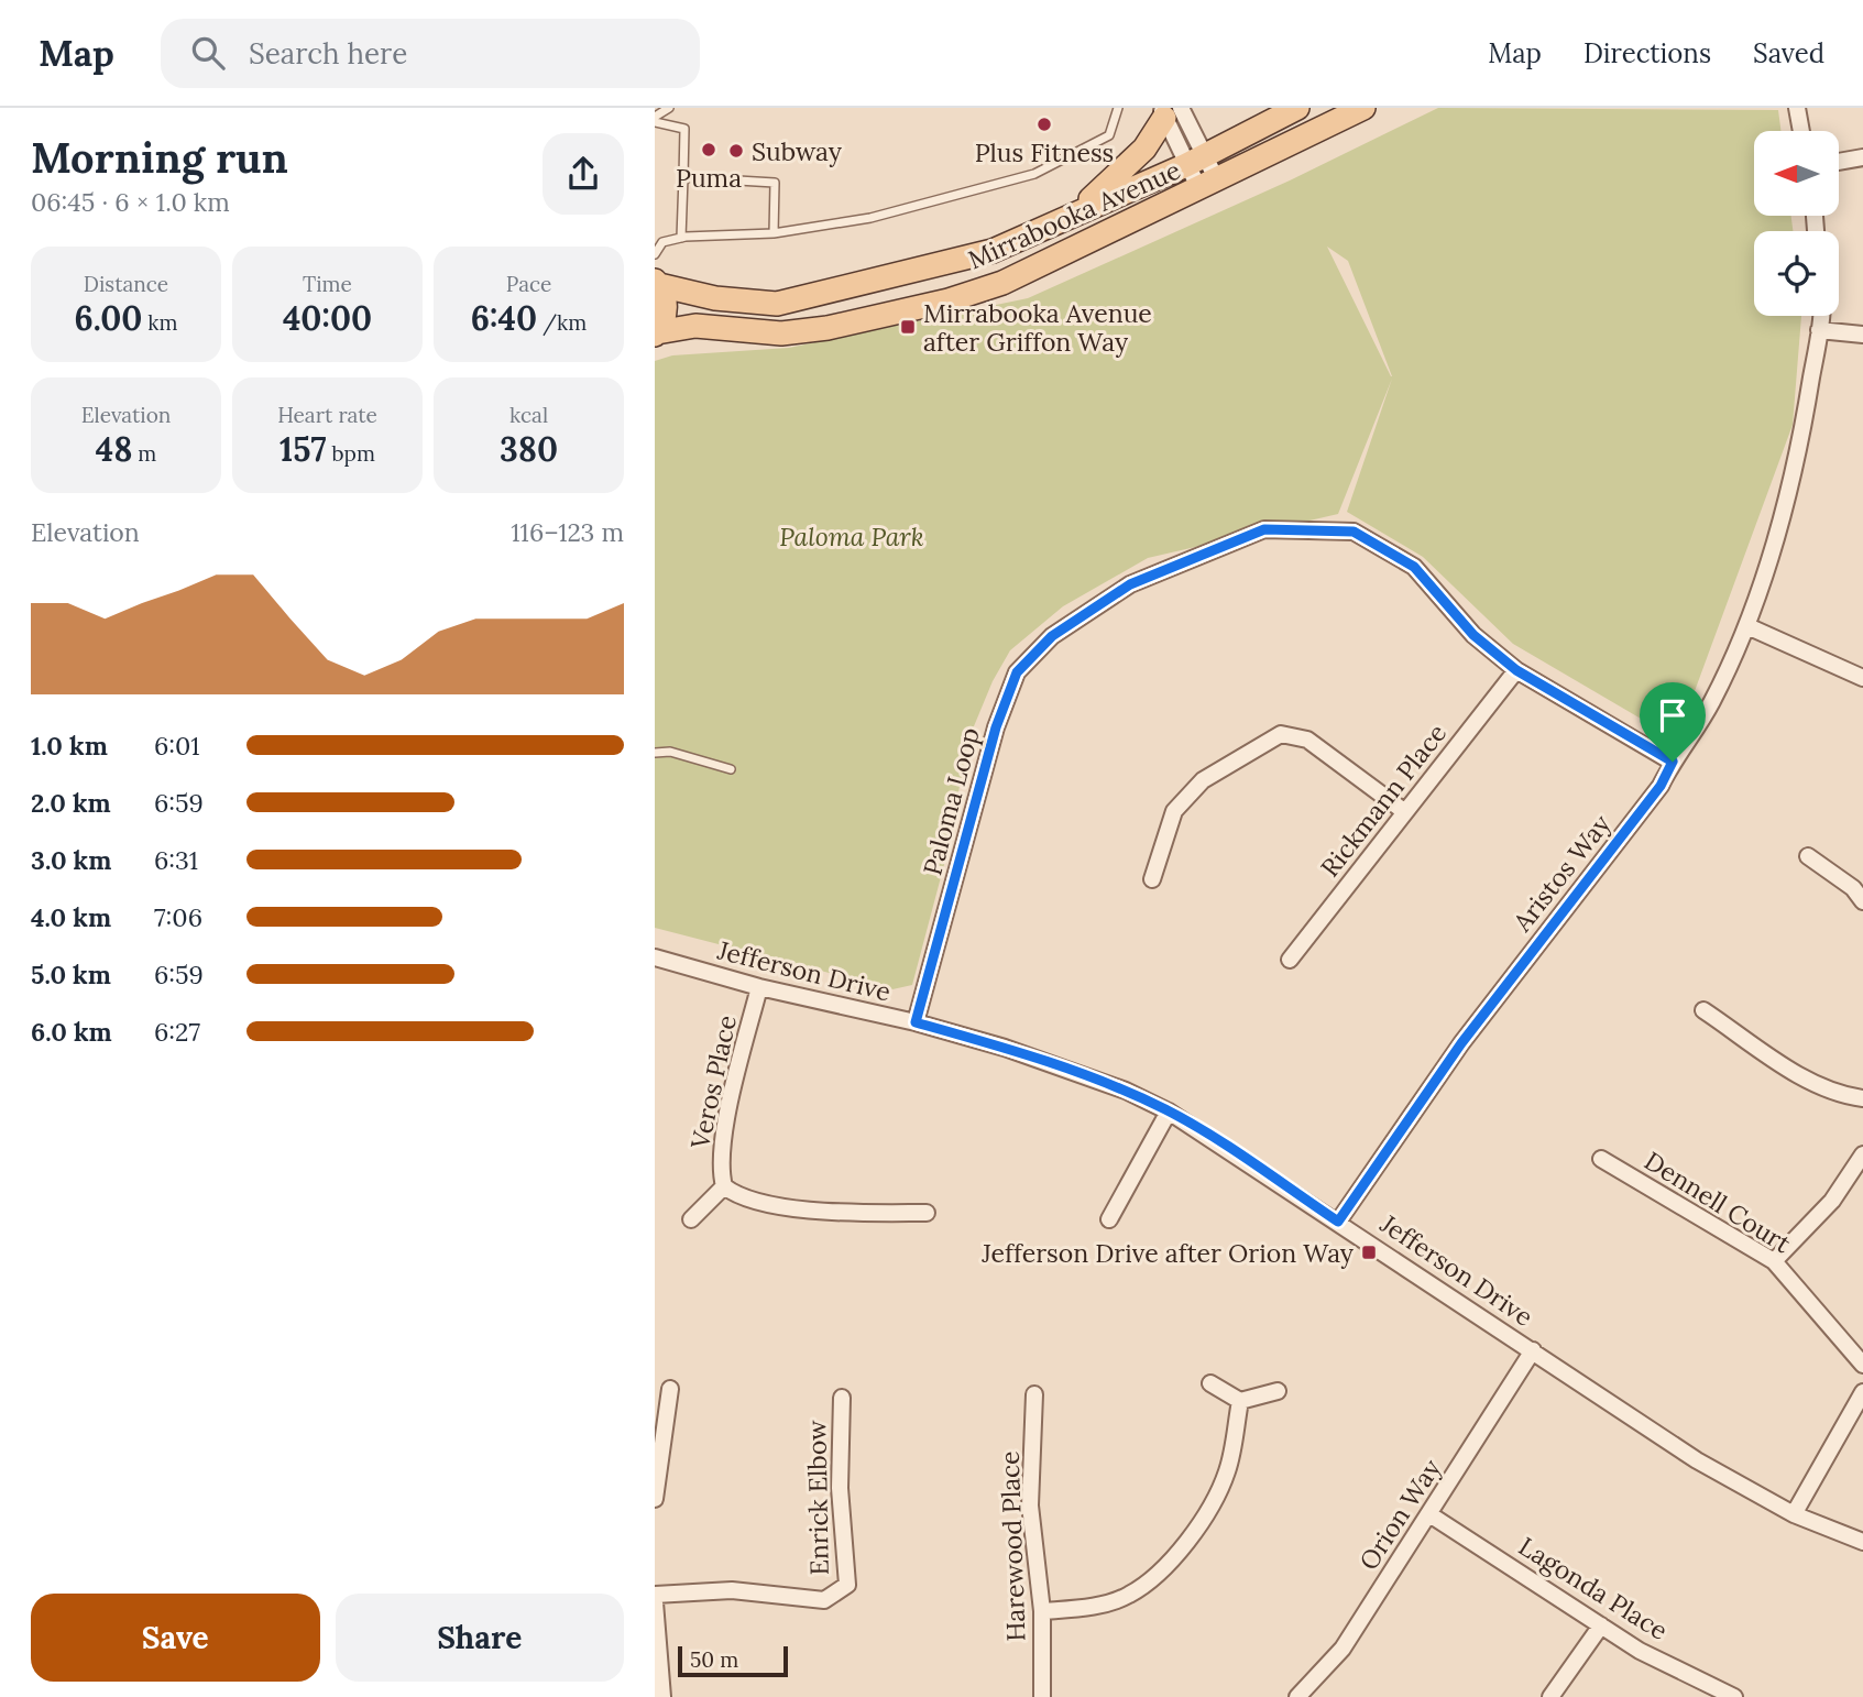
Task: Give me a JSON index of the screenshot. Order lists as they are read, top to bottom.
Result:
{
  "streets": {
    "main road": ["Mirrabooka Avenue"],
    "street": [
      "Rickmann Place",
      "Paloma Loop",
      "Aristos Way",
      "Jefferson Drive",
      "Veros Place",
      "Dennell Court",
      "Enrick Elbow",
      "Orion Way",
      "Harewood Place",
      "Lagonda Place"
    ]
  },
  "crossings": [
    ["Rickmann Place", "Paloma Loop"],
    ["Paloma Loop", "Aristos Way"],
    ["Paloma Loop", "Jefferson Drive"],
    ["Aristos Way", "Jefferson Drive"],
    ["Jefferson Drive", "Veros Place"],
    ["Jefferson Drive", "Orion Way"],
    ["Orion Way", "Lagonda Place"]
  ],
  "parks": ["Paloma Park"],
  "places": {
    "other": ["Plus Fitness", "Puma", "Subway"],
    "transit": ["Mirrabooka Avenue after Griffon Way", "Jefferson Drive after Orion Way"]
  },
  "scale_bar": "50 m",
  "north": "left",
  "page": {
    "header": "Map",
    "search": "Search here",
    "nav": ["Map", "Directions", "Saved"],
    "heading": ["Morning run", "06:45 · 6 × 1.0 km"],
    "stats": [
      ["Distance", "6.00 km"],
      ["Time", "40:00"],
      ["Pace", "6:40 /km"],
      ["Elevation", "48 m"],
      ["Heart rate", "157 bpm"],
      ["kcal", "380"]
    ],
    "chart": ["Elevation", "116–123 m"],
    "list": [
      {
        "name": "1.0 km",
        "note": "6:01"
      },
      {
        "name": "2.0 km",
        "note": "6:59"
      },
      {
        "name": "3.0 km",
        "note": "6:31"
      },
      {
        "name": "4.0 km",
        "note": "7:06"
      },
      {
        "name": "5.0 km",
        "note": "6:59"
      },
      {
        "name": "6.0 km",
        "note": "6:27"
      }
    ],
    "buttons": ["Save", "Share"],
    "scale": "50 m"
  }
}
